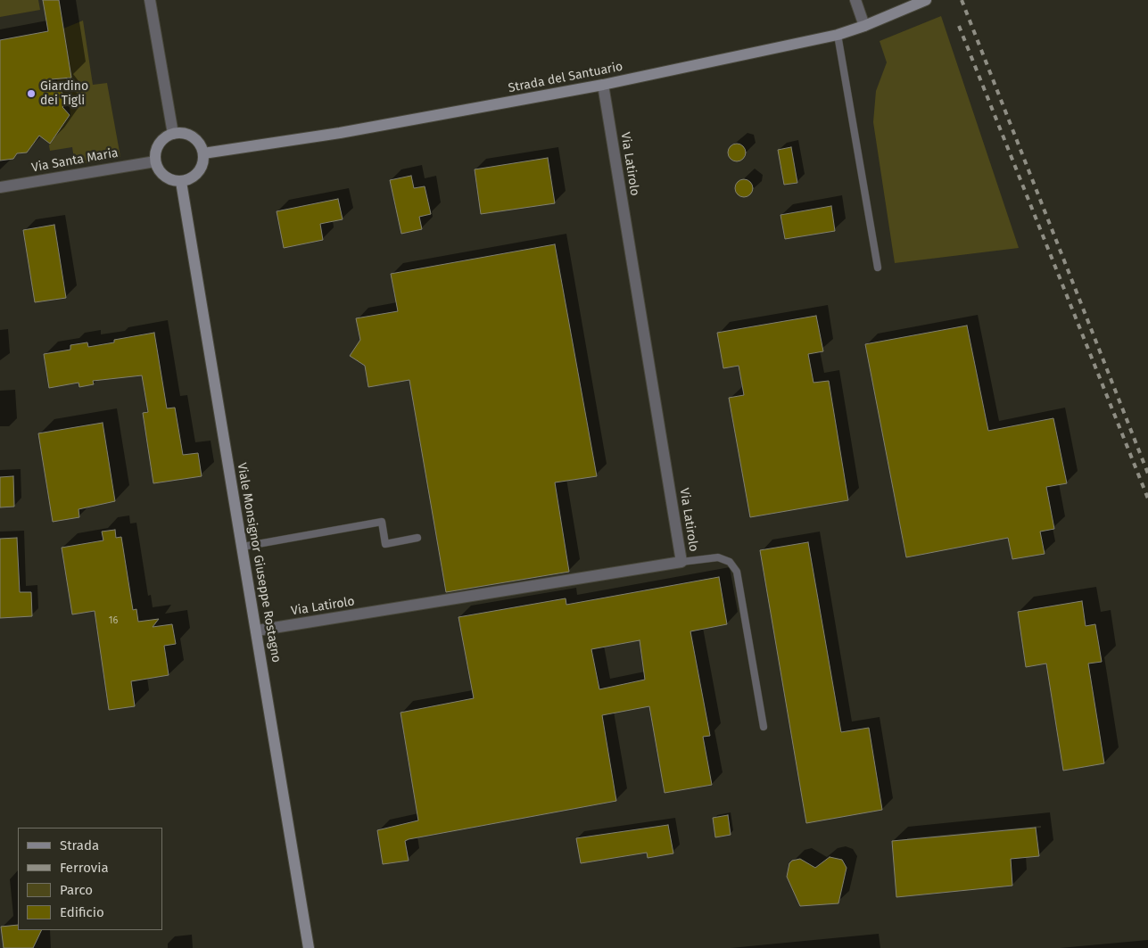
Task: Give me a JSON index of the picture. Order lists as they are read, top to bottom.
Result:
{
  "streets": {
    "street": [
      "Strada del Santuario",
      "Via Santa Maria",
      "Via Latirolo",
      "Viale Monsignor Giuseppe Rostagno"
    ]
  },
  "crossings": [
    ["Strada del Santuario", "Via Santa Maria"],
    ["Strada del Santuario", "Via Latirolo"],
    ["Strada del Santuario", "Viale Monsignor Giuseppe Rostagno"],
    ["Via Santa Maria", "Viale Monsignor Giuseppe Rostagno"],
    ["Via Latirolo", "Viale Monsignor Giuseppe Rostagno"]
  ],
  "places": ["Giardino dei Tigli"],
  "house_numbers": ["16"],
  "legend": [
    "Strada",
    "Ferrovia",
    "Parco",
    "Edificio"
  ]
}
